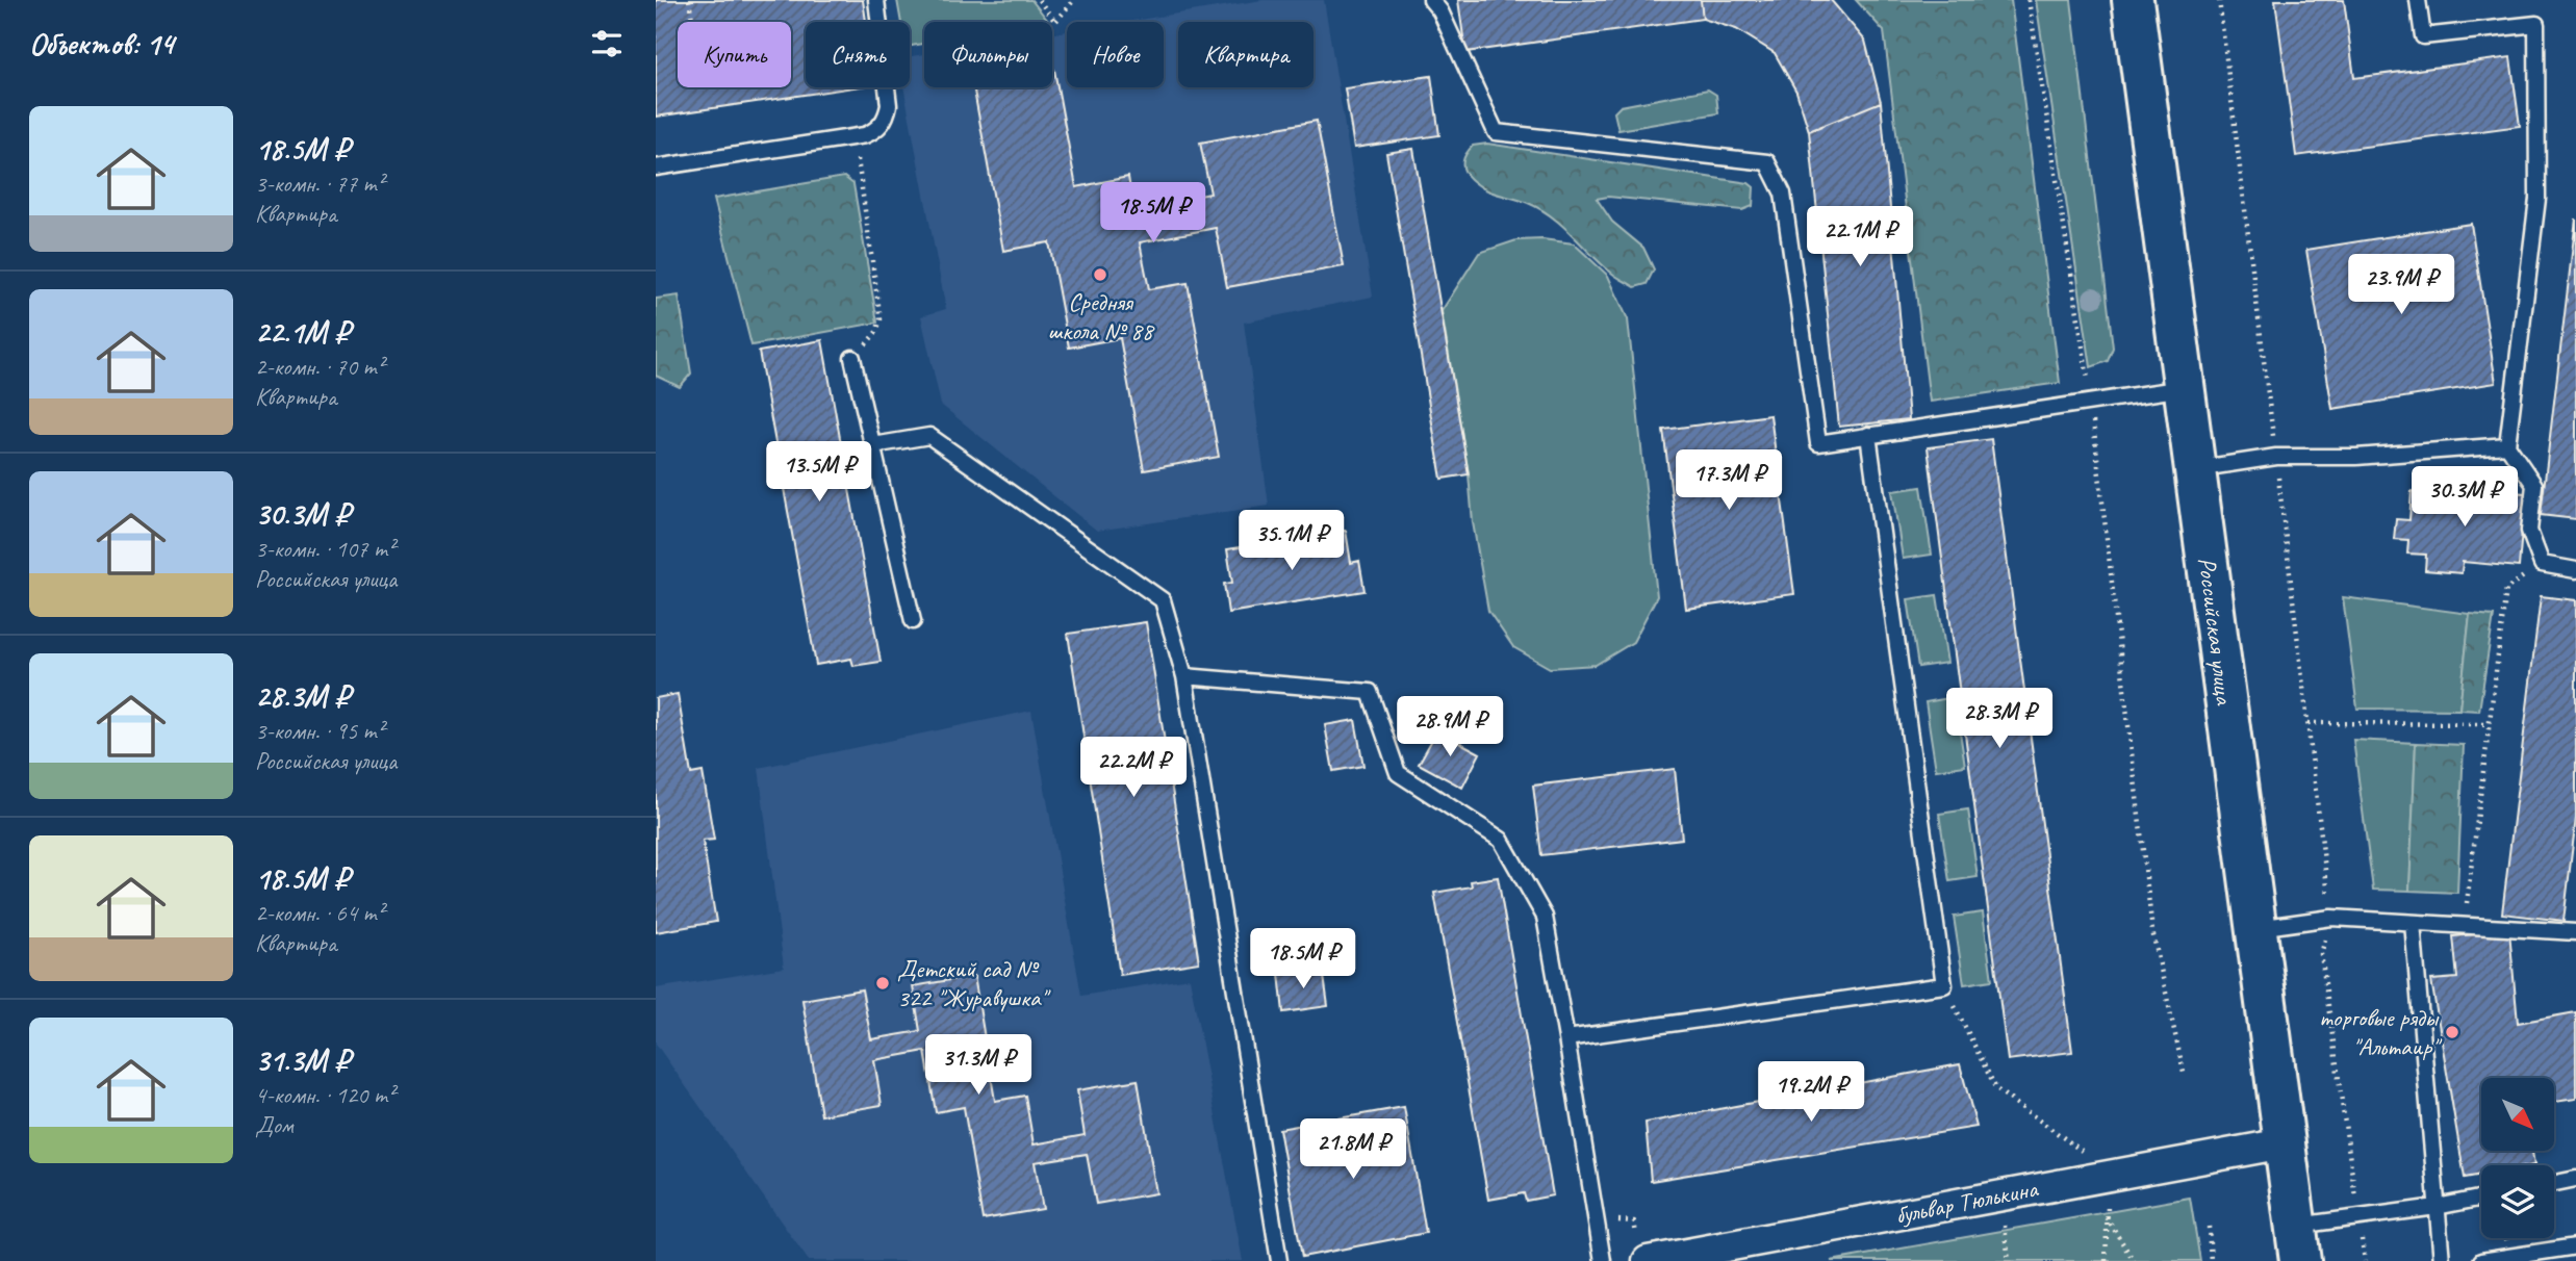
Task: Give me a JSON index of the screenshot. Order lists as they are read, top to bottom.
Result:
{
  "streets": {
    "main road": ["Российская улица"],
    "street": ["бульвар Тюлькина"]
  },
  "crossings": [
    ["Российская улица", "бульвар Тюлькина"]
  ],
  "places": ["Средняя школа № 88", "Детский сад № 322 \"Журавушка\"", "торговые ряды \"Альтаир\""],
  "north": "bottom right",
  "page": {
    "heading": "Объектов: 14",
    "chip": [
      "Купить",
      "Снять",
      "Фильтры",
      "Новое",
      "Квартира"
    ],
    "list": [
      {
        "name": "18.5M ₽",
        "note": "3-комн. · 77 m² · Квартира"
      },
      {
        "name": "22.1M ₽",
        "note": "2-комн. · 70 m² · Квартира"
      },
      {
        "name": "30.3M ₽",
        "note": "3-комн. · 107 m² · Российская улица"
      },
      {
        "name": "28.3M ₽",
        "note": "3-комн. · 95 m² · Российская улица"
      },
      {
        "name": "18.5M ₽",
        "note": "2-комн. · 64 m² · Квартира"
      },
      {
        "name": "31.3M ₽",
        "note": "4-комн. · 120 m² · Дом"
      }
    ],
    "price": [
      "18.5M ₽",
      "22.1M ₽",
      "23.9M ₽",
      "13.5M ₽",
      "17.3M ₽",
      "30.3M ₽",
      "35.1M ₽",
      "28.3M ₽",
      "28.9M ₽",
      "22.2M ₽",
      "18.5M ₽",
      "31.3M ₽",
      "19.2M ₽",
      "21.8M ₽"
    ]
  }
}
